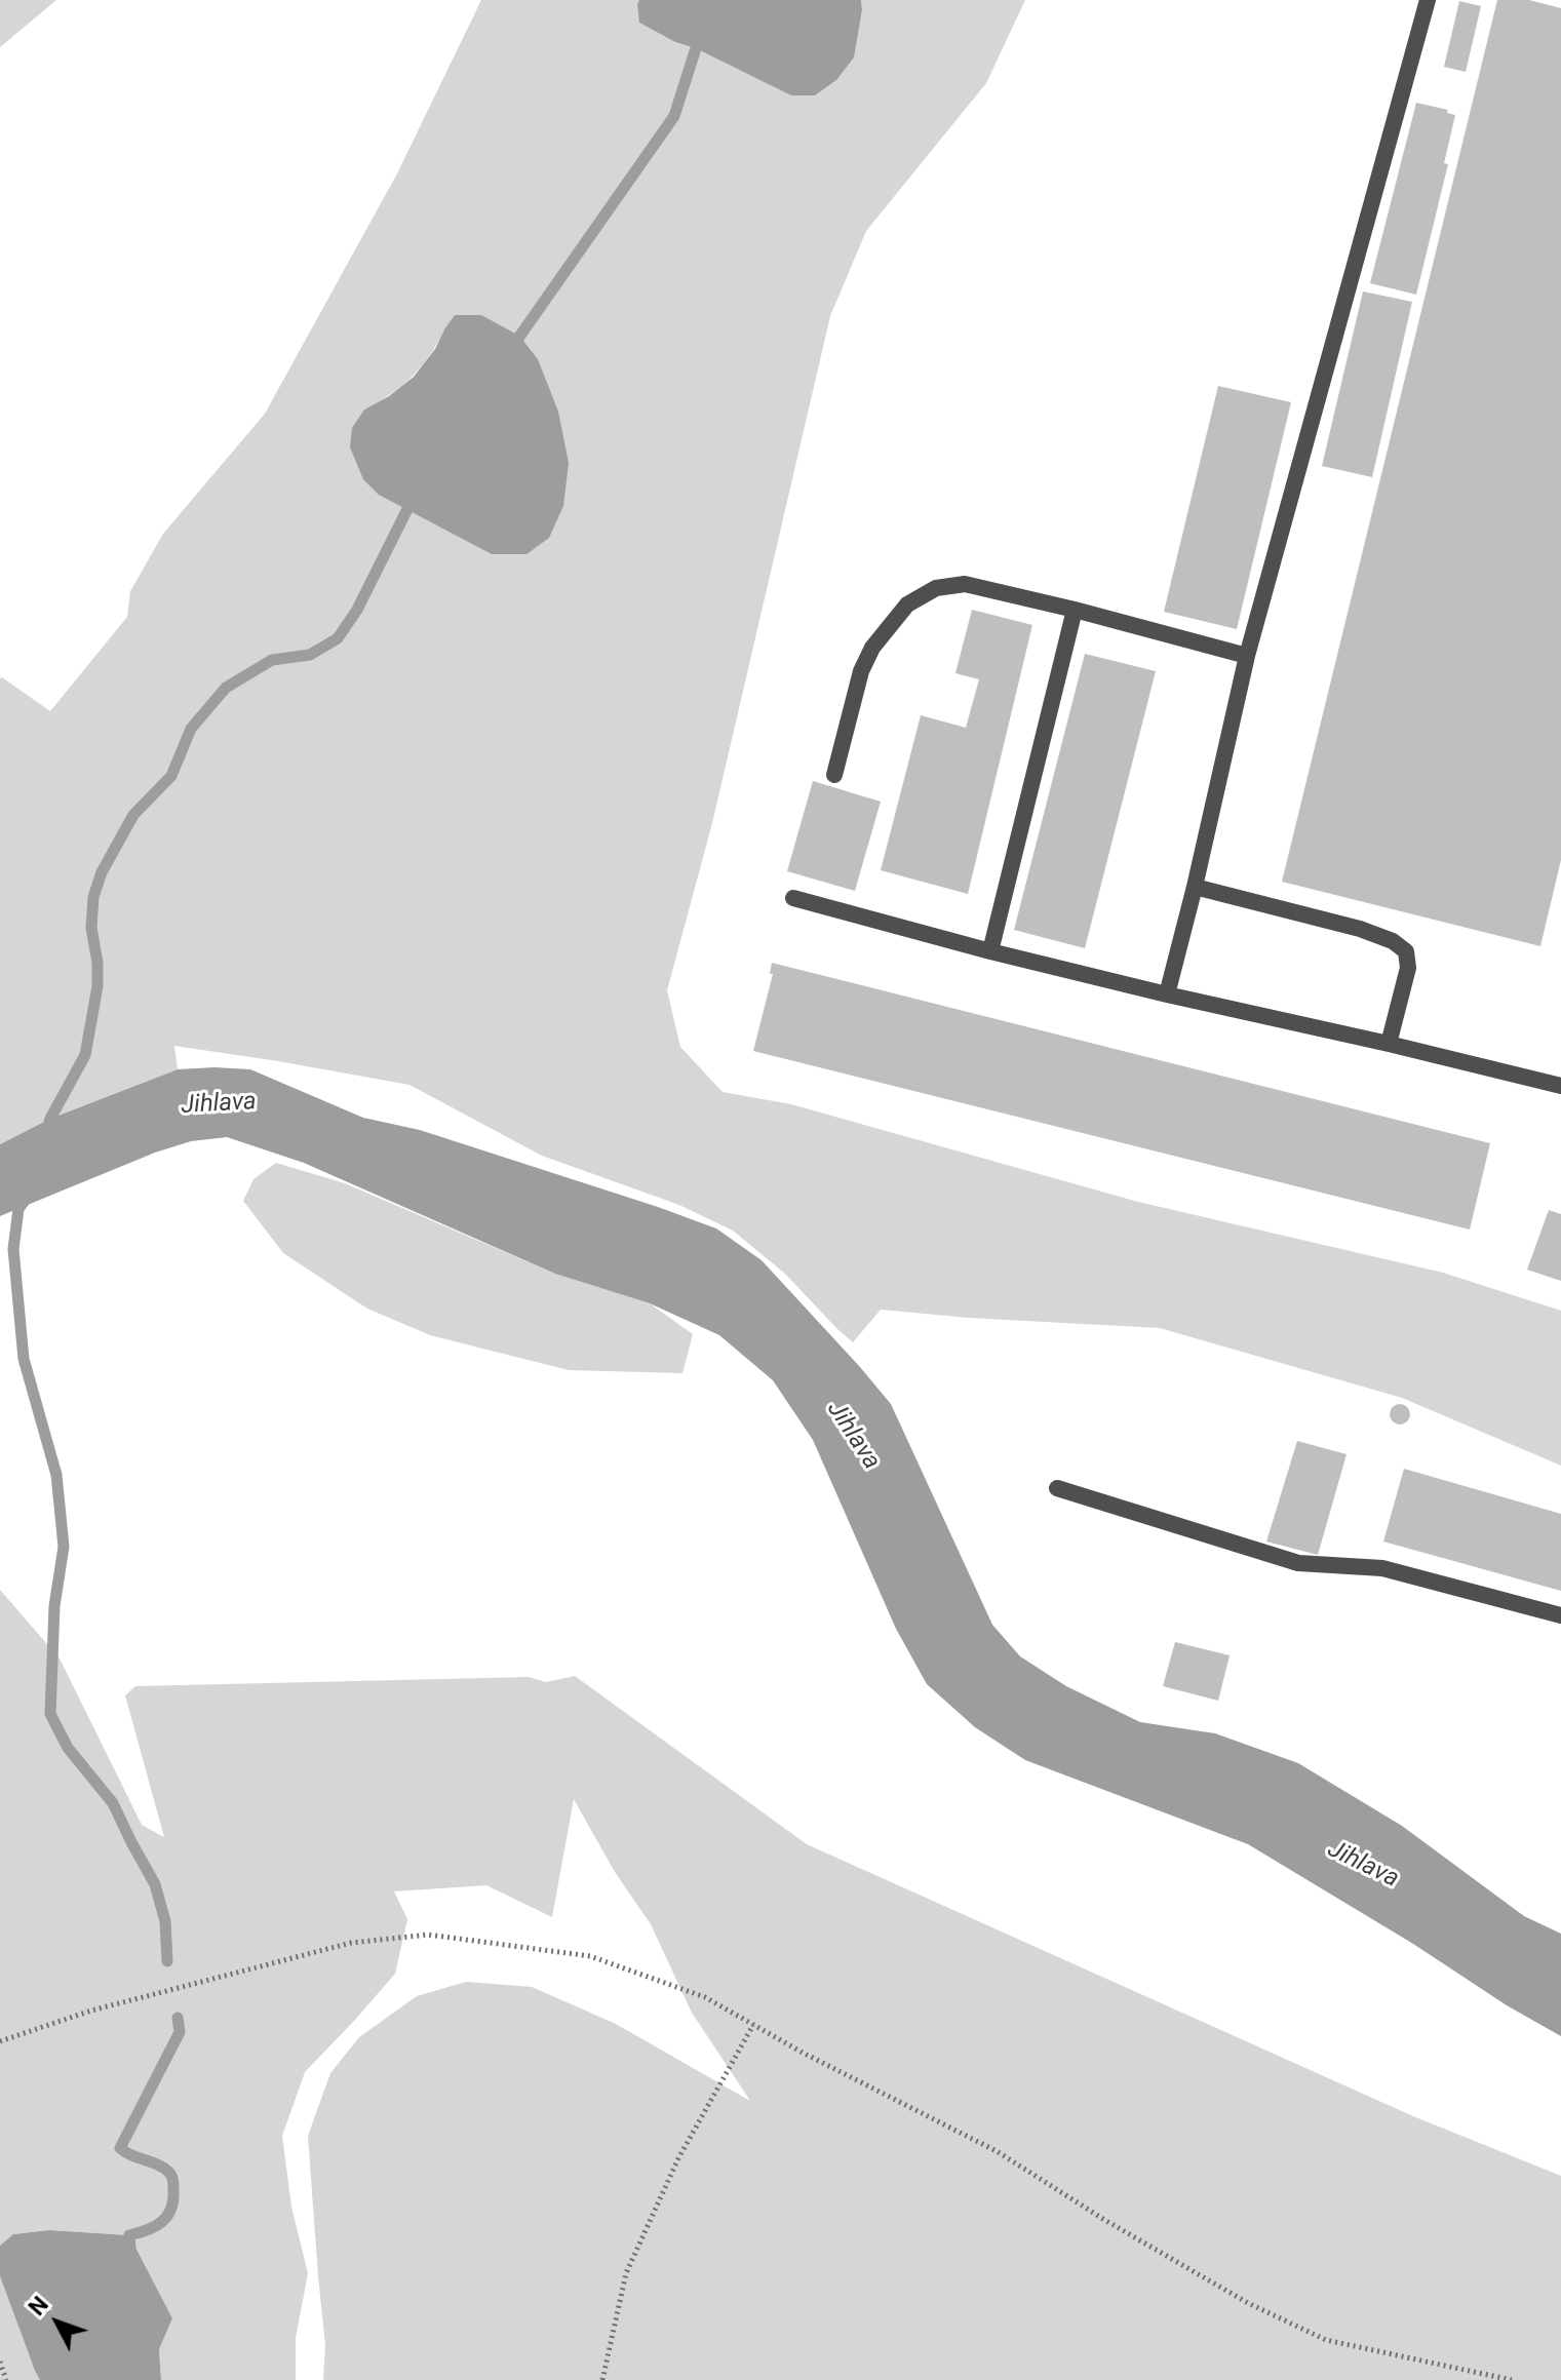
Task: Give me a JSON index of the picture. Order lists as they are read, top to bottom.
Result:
{
  "water": ["Jihlava"],
  "north": "top left"
}
